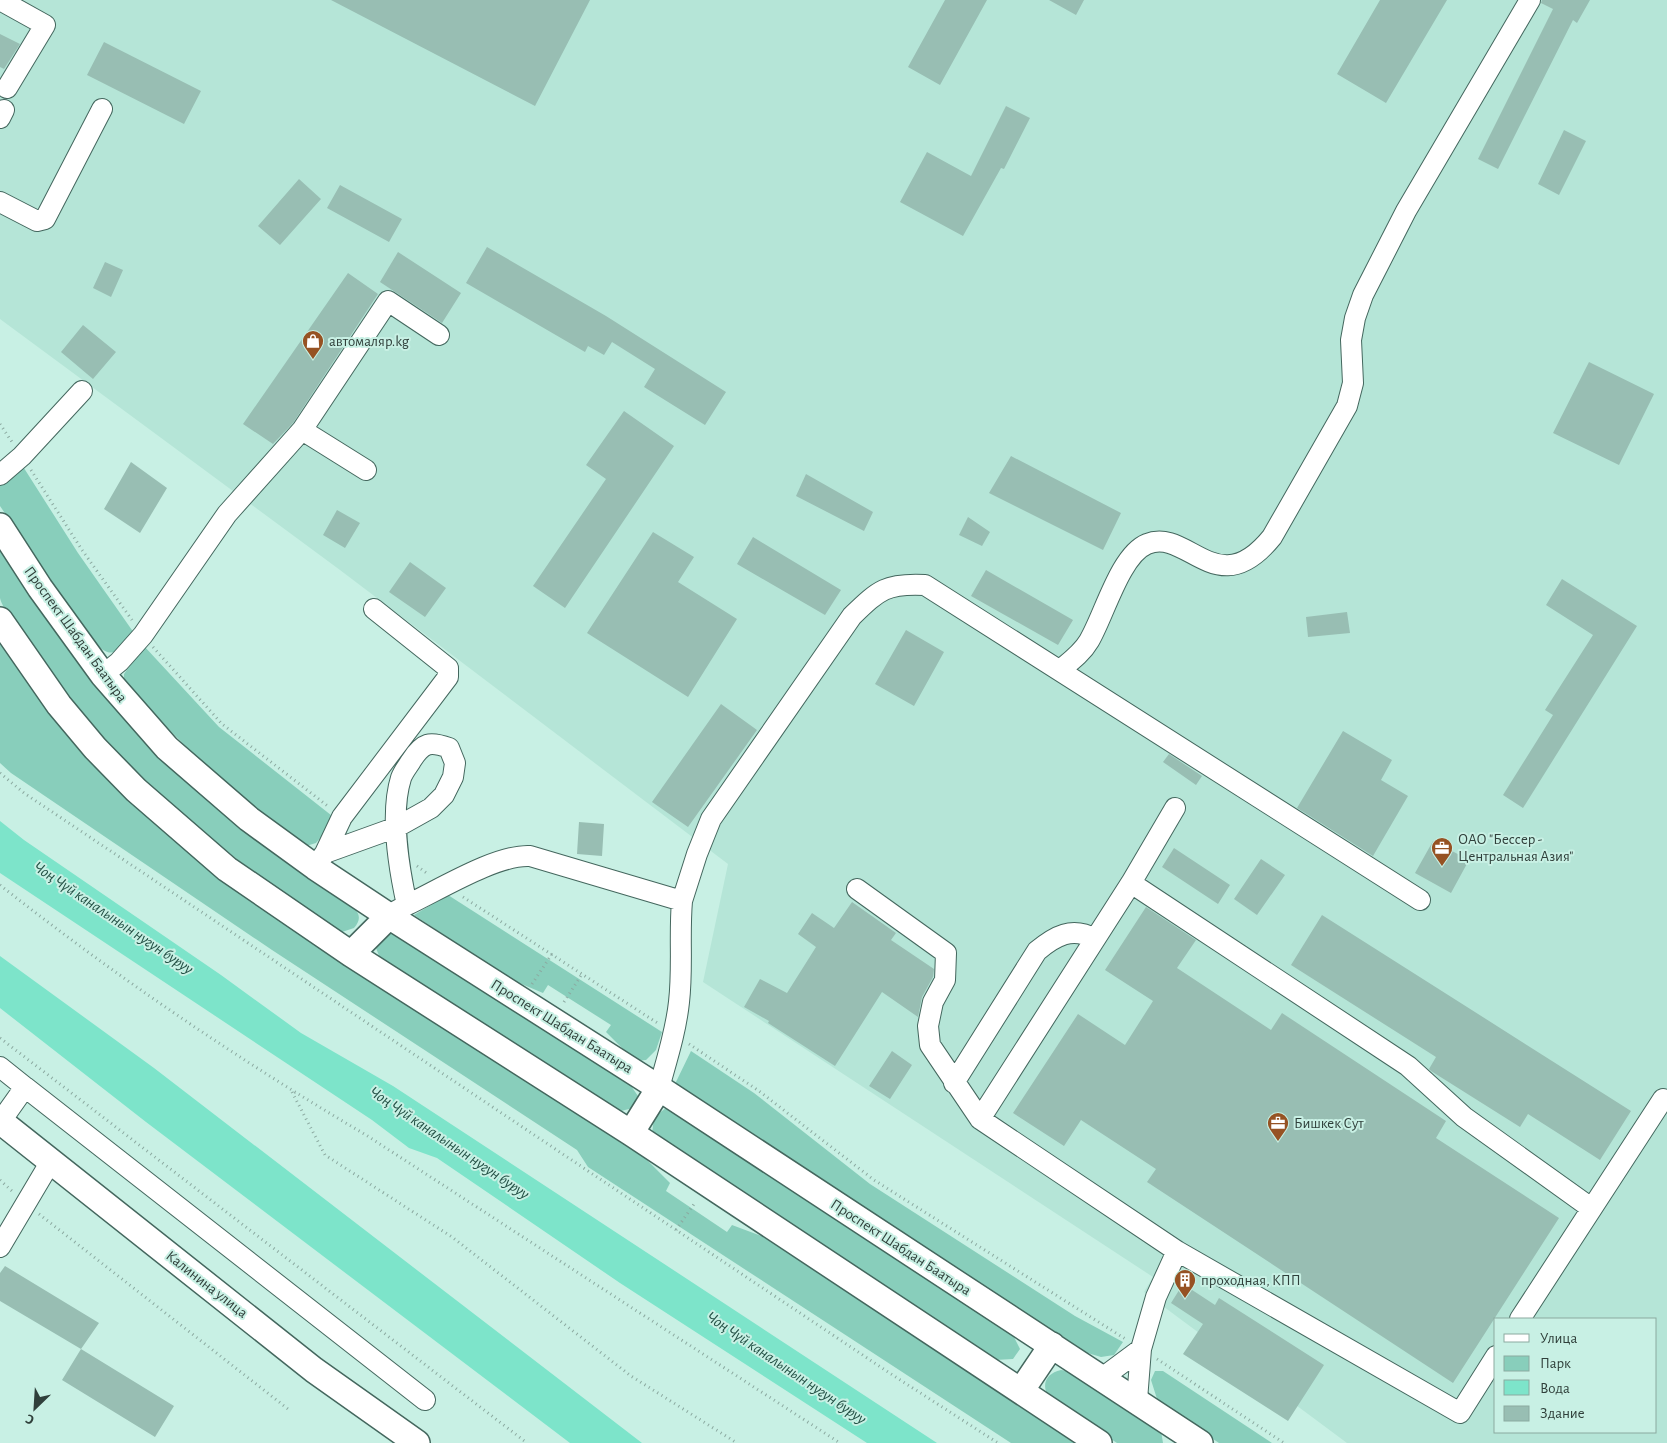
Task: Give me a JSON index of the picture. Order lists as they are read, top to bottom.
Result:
{
  "streets": {
    "main road": ["Проспект Шабдан Баатыра", "Калинина улица"]
  },
  "water": ["Чоң Чүй каналынын нугун буруу"],
  "places": {
    "shop": ["автомаляр.kg"],
    "office": ["ОАО \"Бессер - Центральная Азия\"", "Бишкек Сут"],
    "building": ["проходная, КПП"]
  },
  "legend": [
    "Улица",
    "Парк",
    "Вода",
    "Здание"
  ],
  "north": "bottom left"
}
